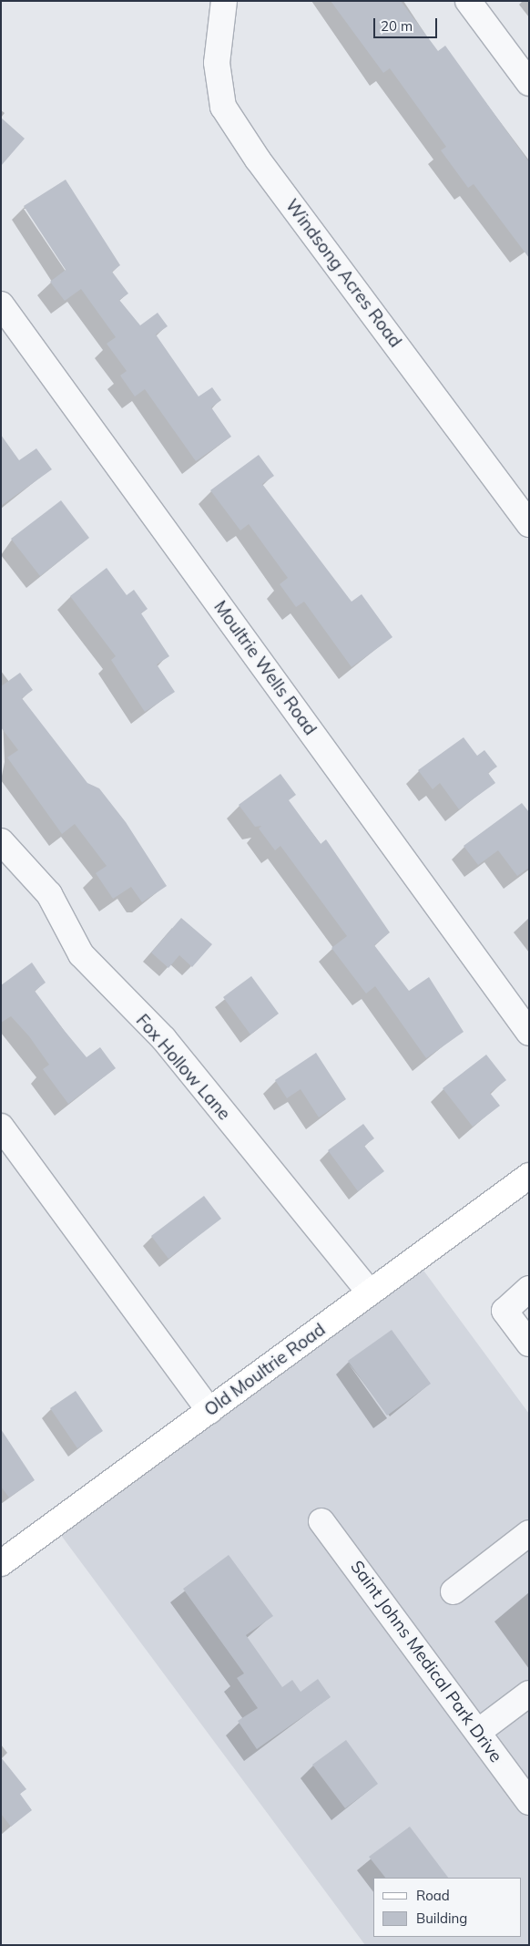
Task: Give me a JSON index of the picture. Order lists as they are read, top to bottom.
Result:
{
  "streets": {
    "main road": ["Old Moultrie Road"],
    "street": [
      "Windsong Acres Road",
      "Moultrie Wells Road",
      "Fox Hollow Lane",
      "Saint Johns Medical Park Drive"
    ]
  },
  "crossings": [
    ["Fox Hollow Lane", "Old Moultrie Road"]
  ],
  "legend": ["Road", "Building"],
  "scale_bar": "20 m"
}
